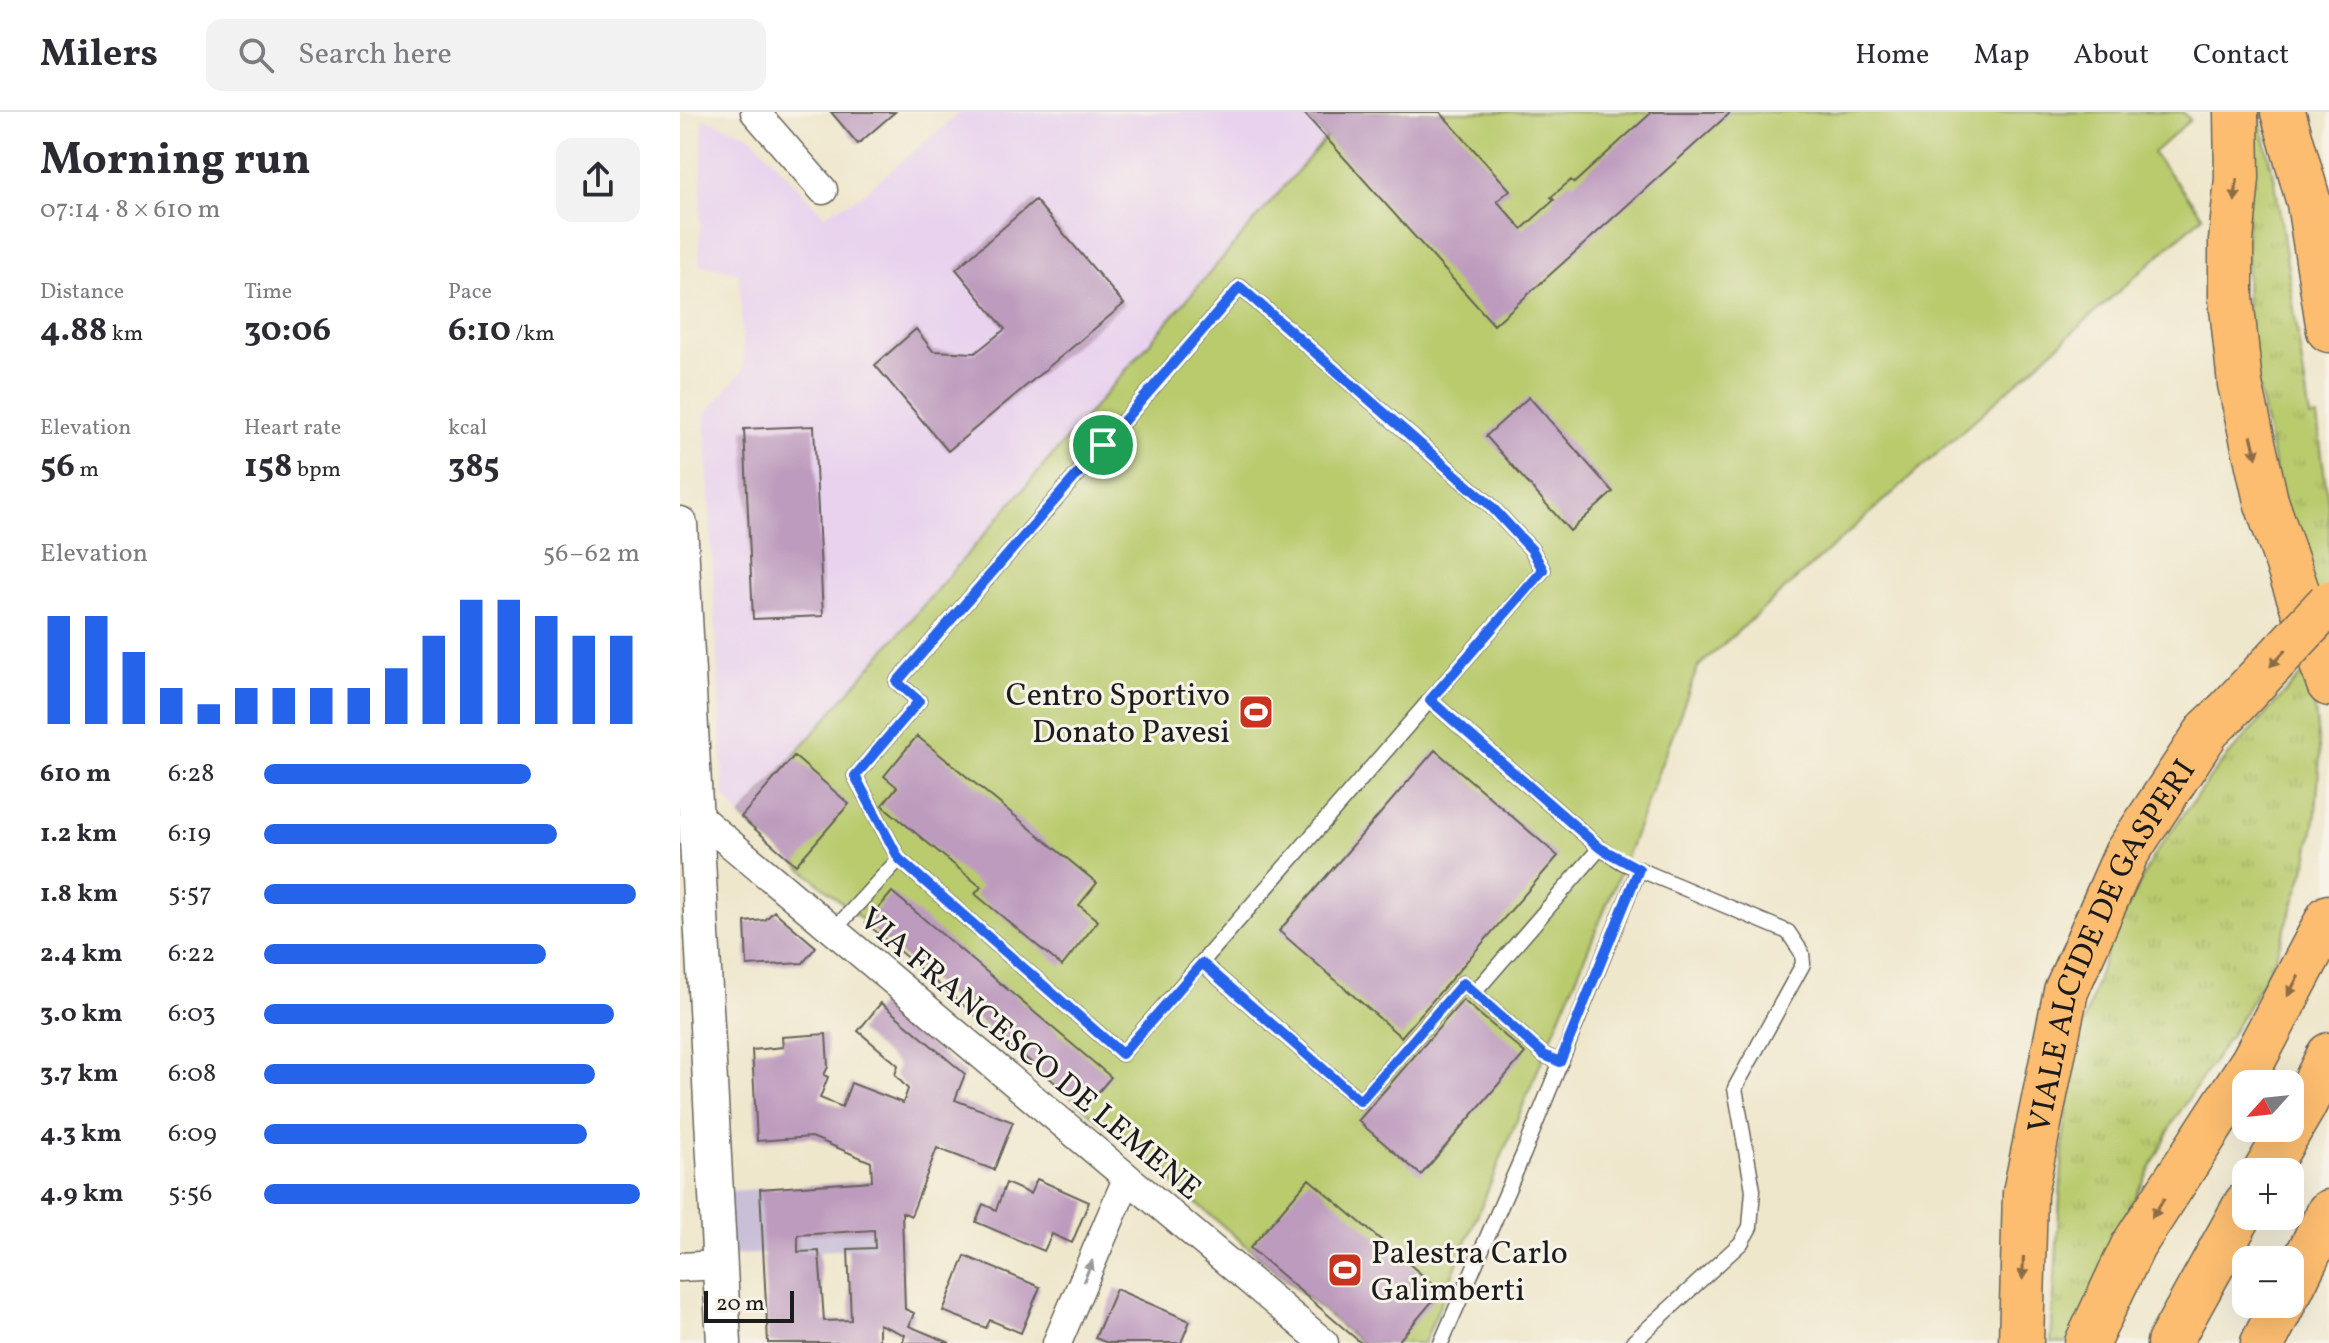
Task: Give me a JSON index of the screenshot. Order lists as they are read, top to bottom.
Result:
{
  "streets": {
    "highway": ["VIALE ALCIDE DE GASPERI"],
    "street": ["VIA FRANCESCO DE LEMENE"]
  },
  "places": {
    "sports": ["Centro Sportivo Donato Pavesi", "Palestra Carlo Galimberti"]
  },
  "scale_bar": "20 m",
  "north": "bottom left",
  "page": {
    "header": "Milers",
    "search": "Search here",
    "nav": [
      "Home",
      "Map",
      "About",
      "Contact"
    ],
    "heading": ["Morning run", "07:14 · 8 × 610 m"],
    "stats": [
      ["Distance", "4.88 km"],
      ["Time", "30:06"],
      ["Pace", "6:10 /km"],
      ["Elevation", "56 m"],
      ["Heart rate", "158 bpm"],
      ["kcal", "385"]
    ],
    "chart": ["Elevation", "56–62 m"],
    "list": [
      {
        "name": "610 m",
        "note": "6:28"
      },
      {
        "name": "1.2 km",
        "note": "6:19"
      },
      {
        "name": "1.8 km",
        "note": "5:57"
      },
      {
        "name": "2.4 km",
        "note": "6:22"
      },
      {
        "name": "3.0 km",
        "note": "6:03"
      },
      {
        "name": "3.7 km",
        "note": "6:08"
      },
      {
        "name": "4.3 km",
        "note": "6:09"
      },
      {
        "name": "4.9 km",
        "note": "5:56"
      }
    ],
    "map_buttons": ["+", "−"],
    "scale": "20 m"
  }
}
